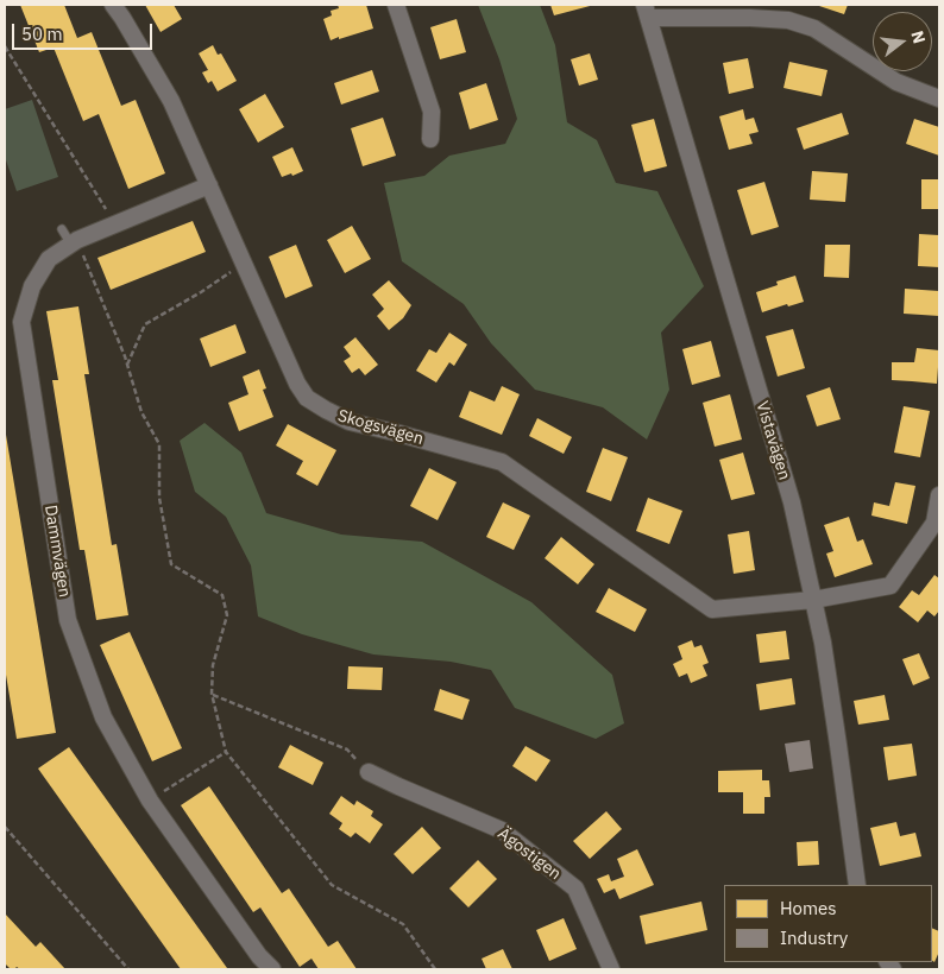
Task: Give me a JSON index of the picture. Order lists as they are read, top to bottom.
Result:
{
  "streets": {
    "street": [
      "Skogsvägen",
      "Vistavägen",
      "Dammvägen",
      "Ägostigen"
    ]
  },
  "crossings": [
    ["Skogsvägen", "Vistavägen"],
    ["Skogsvägen", "Dammvägen"]
  ],
  "legend": ["Homes", "Industry"],
  "scale_bar": "50 m",
  "north": "right"
}
